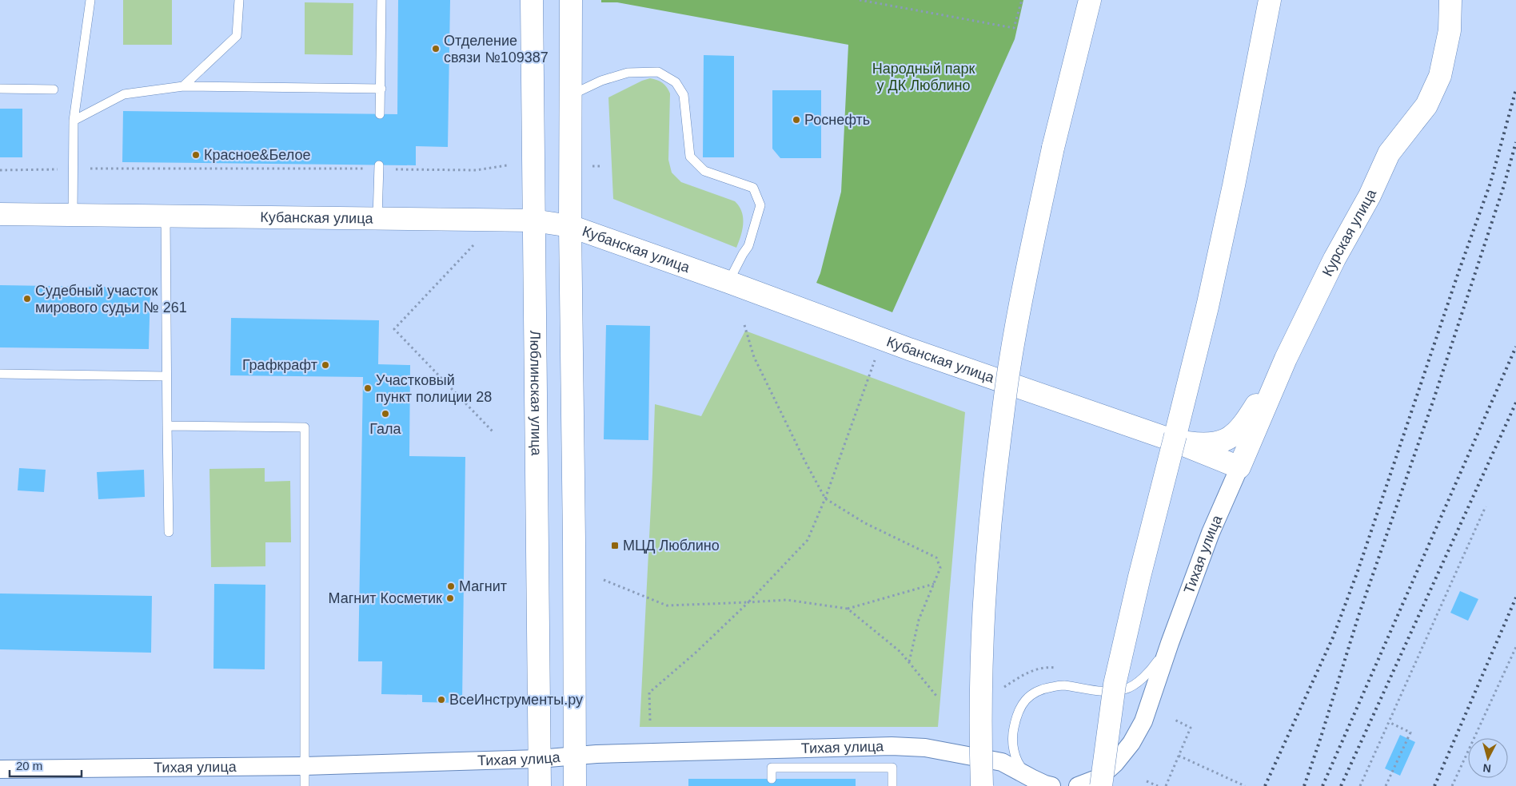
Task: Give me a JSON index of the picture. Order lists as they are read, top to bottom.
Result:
{
  "streets": {
    "main road": ["Кубанская улица", "Курская улица", "Люблинская улица"],
    "street": ["Тихая улица"]
  },
  "crossings": [
    ["Кубанская улица", "Курская улица"],
    ["Кубанская улица", "Люблинская улица"],
    ["Кубанская улица", "Тихая улица"],
    ["Курская улица", "Тихая улица"],
    ["Люблинская улица", "Тихая улица"]
  ],
  "parks": ["Народный парк у ДК Люблино"],
  "places": {
    "other": [
      "Отделение связи №109387",
      "Роснефть",
      "Красное&Белое",
      "Судебный участок мирового судьи № 261",
      "Графкрафт",
      "Участковый пункт полиции 28",
      "Гала",
      "Магнит",
      "Магнит Косметик",
      "ВсеИнструменты.ру"
    ],
    "transit": ["МЦД Люблино"]
  },
  "scale_bar": "20 m",
  "north": "bottom"
}
